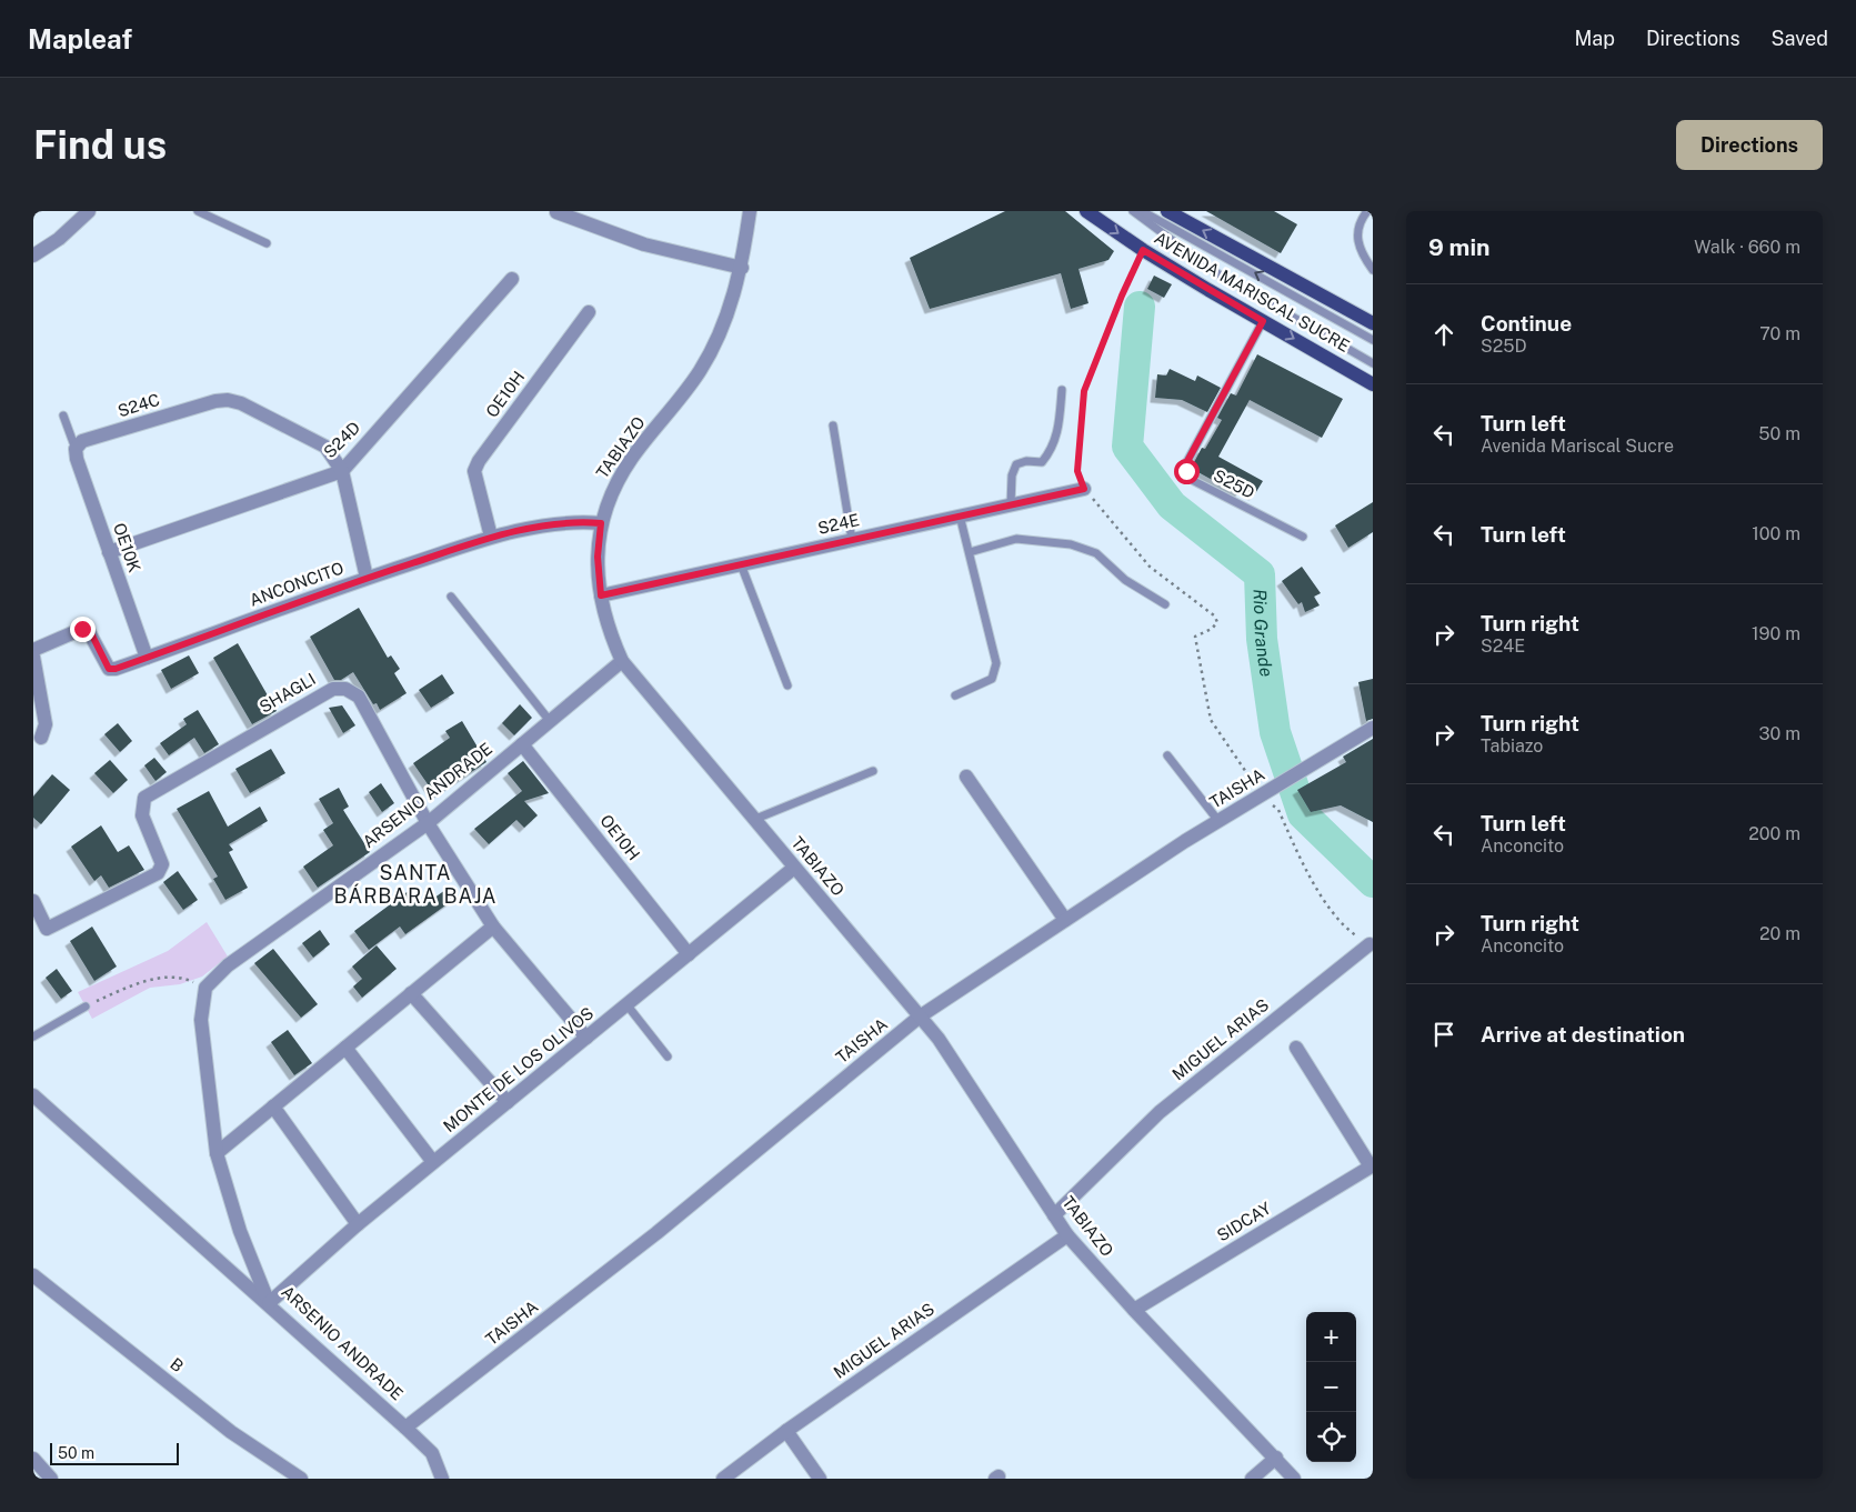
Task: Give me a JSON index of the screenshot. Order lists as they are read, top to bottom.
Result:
{
  "streets": {
    "main road": ["AVENIDA MARISCAL SUCRE"],
    "street": [
      "OE10H",
      "S24C",
      "S24D",
      "TABIAZO",
      "S24E",
      "OE10K",
      "ANCONCITO",
      "SHAGLI",
      "TAISHA",
      "ARSENIO ANDRADE",
      "MIGUEL ARIAS",
      "MONTE DE LOS OLIVOS",
      "SIDCAY",
      "B"
    ],
    "lane": ["S25D"]
  },
  "crossings": [
    ["AVENIDA MARISCAL SUCRE", "S25D"],
    ["OE10H", "ANCONCITO"],
    ["OE10H", "ARSENIO ANDRADE"],
    ["OE10H", "MONTE DE LOS OLIVOS"],
    ["S24C", "S24D"],
    ["S24C", "OE10K"],
    ["S24D", "OE10K"],
    ["TABIAZO", "S24E"],
    ["TABIAZO", "ANCONCITO"],
    ["TABIAZO", "TAISHA"],
    ["TABIAZO", "ARSENIO ANDRADE"],
    ["TABIAZO", "MIGUEL ARIAS"],
    ["TABIAZO", "MONTE DE LOS OLIVOS"],
    ["TABIAZO", "SIDCAY"],
    ["OE10K", "ANCONCITO"],
    ["SHAGLI", "ARSENIO ANDRADE"],
    ["SHAGLI", "MONTE DE LOS OLIVOS"],
    ["TAISHA", "ARSENIO ANDRADE"],
    ["ARSENIO ANDRADE", "MONTE DE LOS OLIVOS"]
  ],
  "districts": ["SANTA BÁRBARA BAJA"],
  "water": ["Rio Grande"],
  "scale_bar": "50 m",
  "page": {
    "header": "Mapleaf",
    "nav": ["Map", "Directions", "Saved"],
    "buttons": "Directions",
    "title": "Find us",
    "heading": ["9 min", "Walk · 660 m"],
    "list": [
      ["Continue", "S25D", "70 m"],
      ["Turn left", "Avenida Mariscal Sucre", "50 m"],
      ["Turn left", "100 m"],
      ["Turn right", "S24E", "190 m"],
      ["Turn right", "Tabiazo", "30 m"],
      ["Turn left", "Anconcito", "200 m"],
      ["Turn right", "Anconcito", "20 m"],
      "Arrive at destination"
    ],
    "map_buttons": ["+", "−"],
    "scale": "50 m"
  }
}
